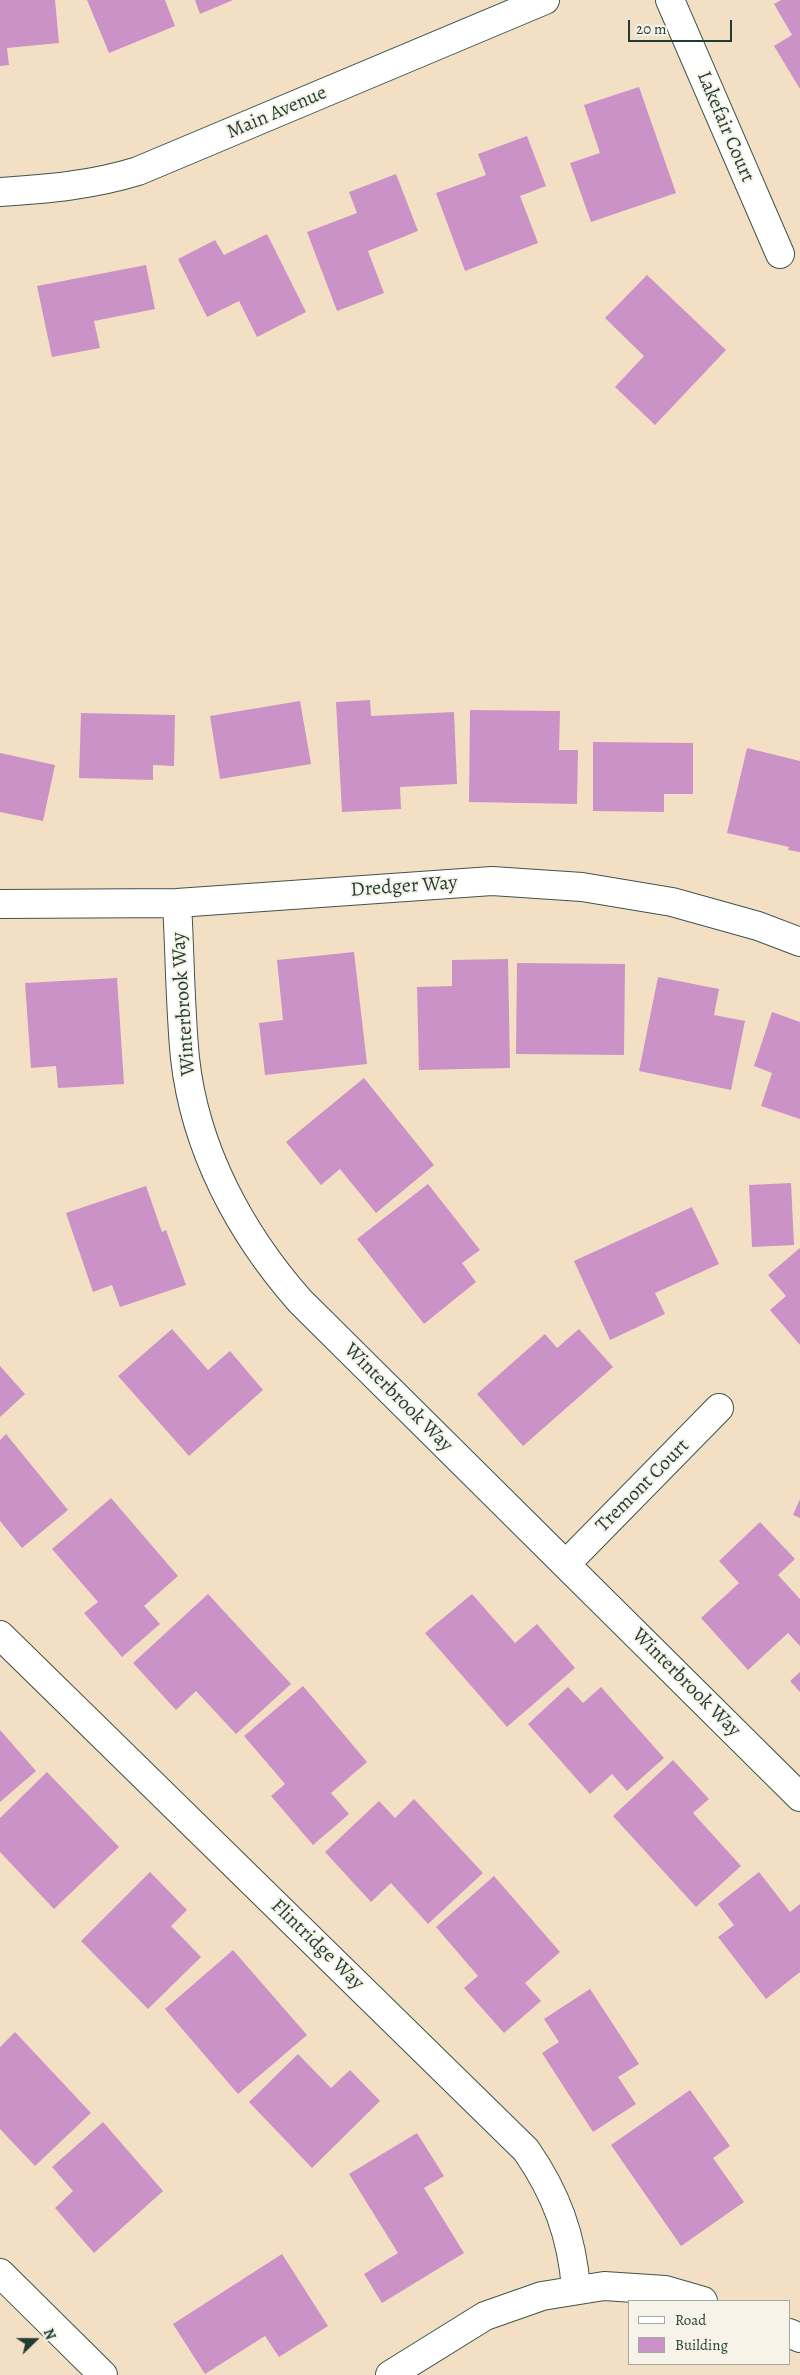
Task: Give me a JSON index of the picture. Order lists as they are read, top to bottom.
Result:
{
  "streets": {
    "street": [
      "Main Avenue",
      "Lakefair Court",
      "Dredger Way",
      "Winterbrook Way",
      "Tremont Court",
      "Flintridge Way"
    ]
  },
  "crossings": [
    ["Dredger Way", "Winterbrook Way"],
    ["Winterbrook Way", "Tremont Court"]
  ],
  "legend": ["Road", "Building"],
  "scale_bar": "20 m",
  "north": "right"
}
